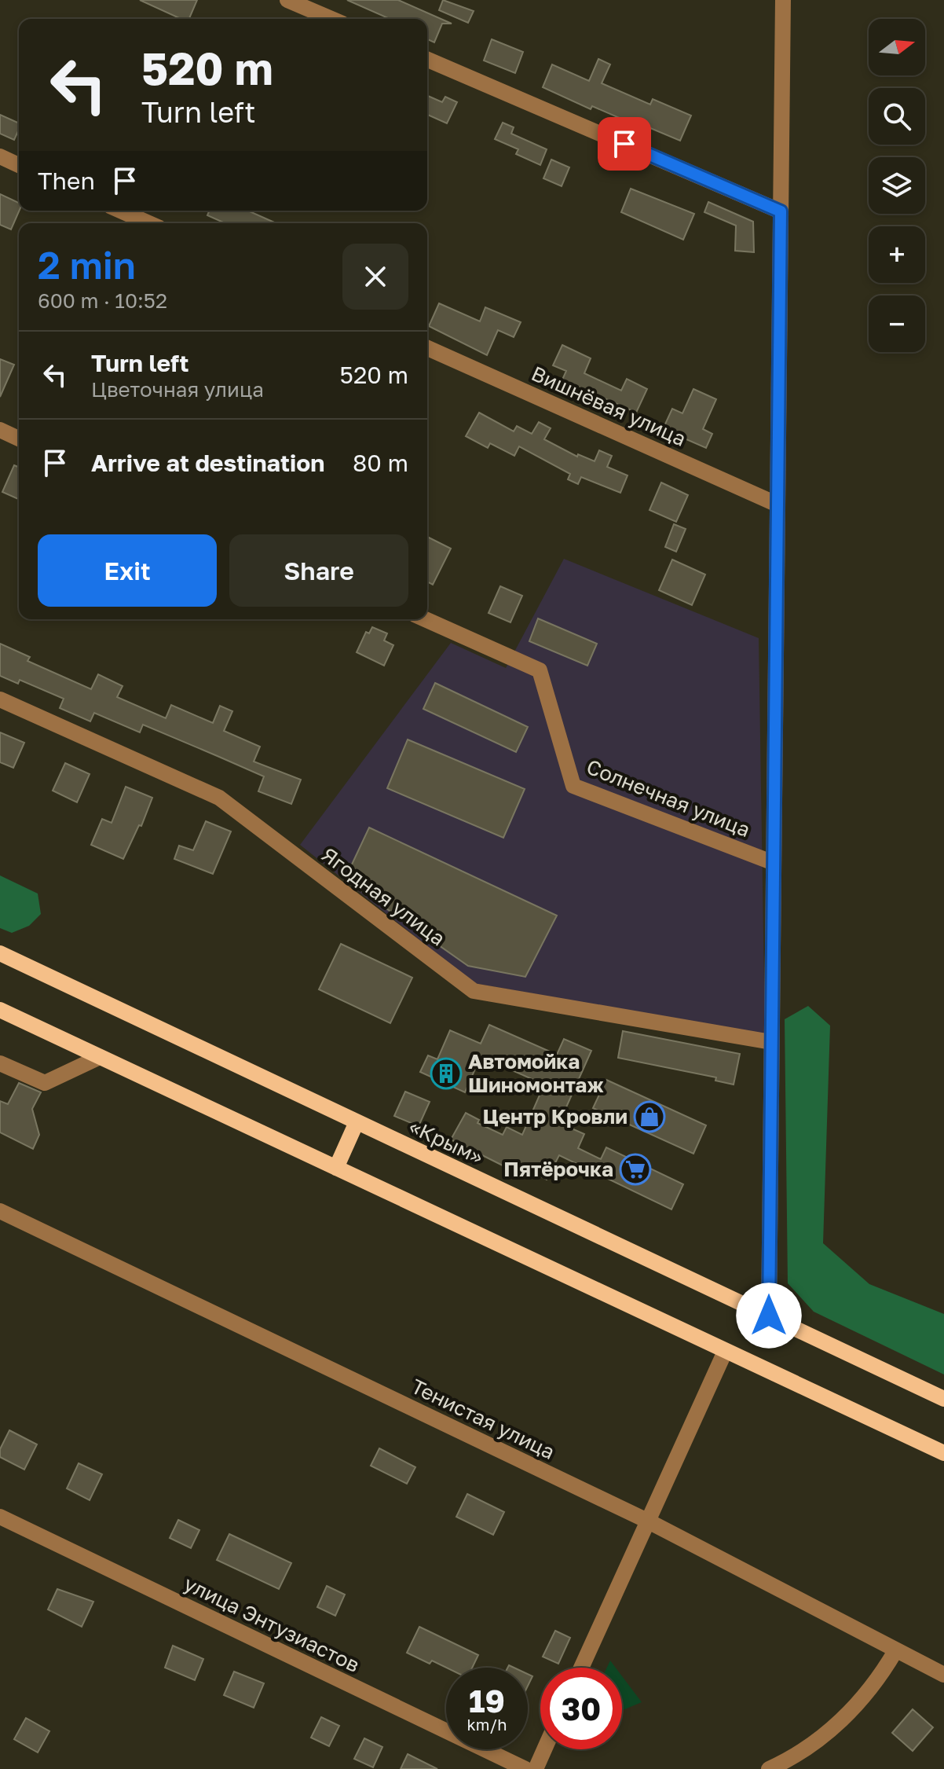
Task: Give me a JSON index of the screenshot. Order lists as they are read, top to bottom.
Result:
{
  "streets": {
    "main road": ["«Крым»"],
    "street": [
      "Вишнёвая улица",
      "Солнечная улица",
      "Ягодная улица",
      "Тенистая улица",
      "улица Энтузиастов"
    ]
  },
  "places": {
    "building": ["Автомойка Шиномонтаж"],
    "shop": ["Центр Кровли"],
    "supermarket": ["Пятёрочка"]
  },
  "north": "right",
  "page": {
    "map_buttons": ["+", "−"],
    "turn": ["520 m", "Turn left"],
    "then": "Then",
    "heading": ["2 min", "600 m · 10:52"],
    "list": [
      {
        "name": "Turn left",
        "note": "Цветочная улица",
        "value": "520 m"
      },
      {
        "name": "Arrive at destination",
        "value": "80 m"
      }
    ],
    "buttons": ["Exit", "Share"],
    "speed": "19 km/h",
    "limit": "30"
  }
}
